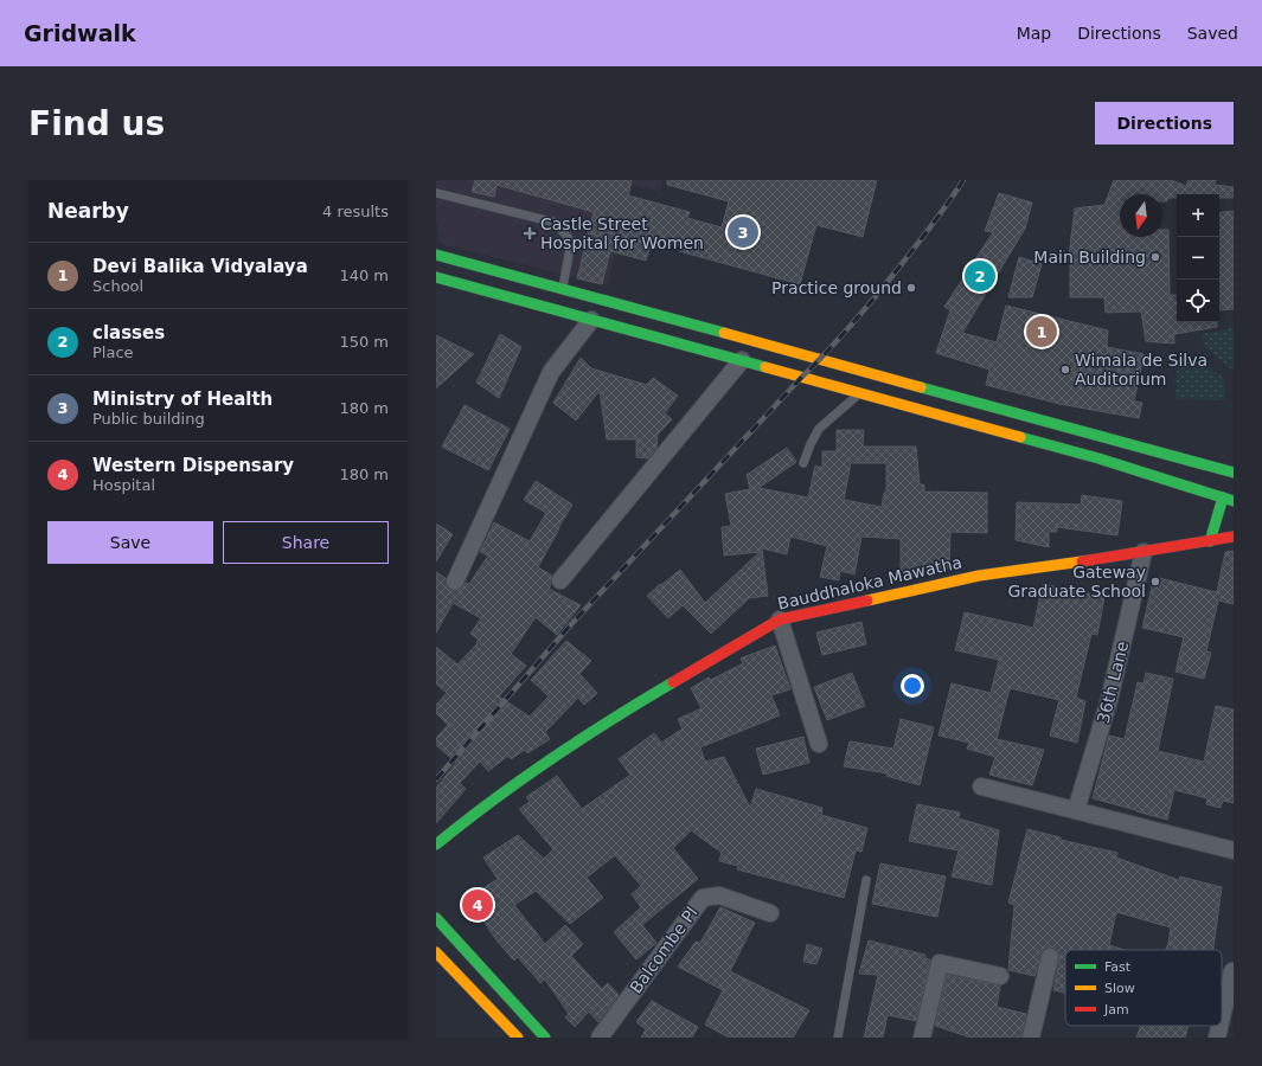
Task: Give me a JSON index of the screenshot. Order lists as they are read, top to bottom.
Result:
{
  "streets": {
    "main road": ["Bauddhaloka Mawatha"],
    "street": ["36th Lane", "Balcombe Pl"]
  },
  "crossings": [
    ["Bauddhaloka Mawatha", "36th Lane"]
  ],
  "places": {
    "health": ["Castle Street Hospital for Women"],
    "other": [
      "Main Building",
      "Practice ground",
      "Wimala de Silva Auditorium",
      "Gateway Graduate School"
    ]
  },
  "legend": ["Fast", "Slow", "Jam"],
  "north": "bottom",
  "page": {
    "header": "Gridwalk",
    "nav": ["Map", "Directions", "Saved"],
    "buttons": [
      "Directions",
      ["Save", "Share"]
    ],
    "title": "Find us",
    "heading": ["Nearby", "4 results"],
    "map_buttons": ["+", "−"],
    "pins": [
      "3",
      "2",
      "1",
      "4"
    ],
    "list": [
      {
        "mark": "1",
        "name": "Devi Balika Vidyalaya",
        "note": "School",
        "value": "140 m"
      },
      {
        "mark": "2",
        "name": "classes",
        "note": "Place",
        "value": "150 m"
      },
      {
        "mark": "3",
        "name": "Ministry of Health",
        "note": "Public building",
        "value": "180 m"
      },
      {
        "mark": "4",
        "name": "Western Dispensary",
        "note": "Hospital",
        "value": "180 m"
      }
    ]
  }
}
